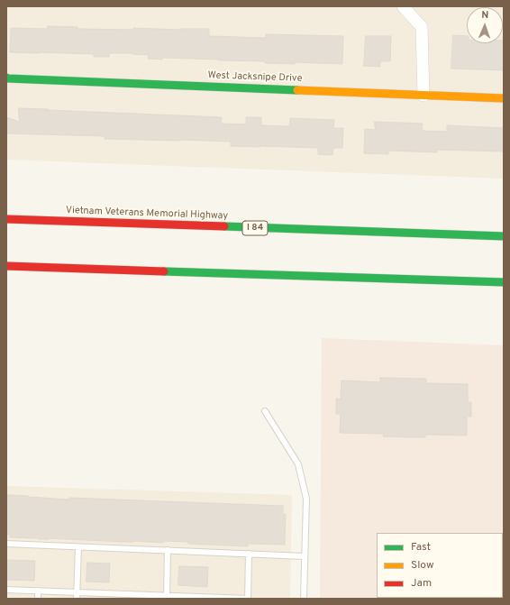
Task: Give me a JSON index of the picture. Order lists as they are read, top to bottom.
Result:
{
  "streets": {
    "main road": ["West Jacksnipe Drive", "Vietnam Veterans Memorial Highway", "I 84"]
  },
  "legend": ["Fast", "Slow", "Jam"],
  "north": "top"
}
